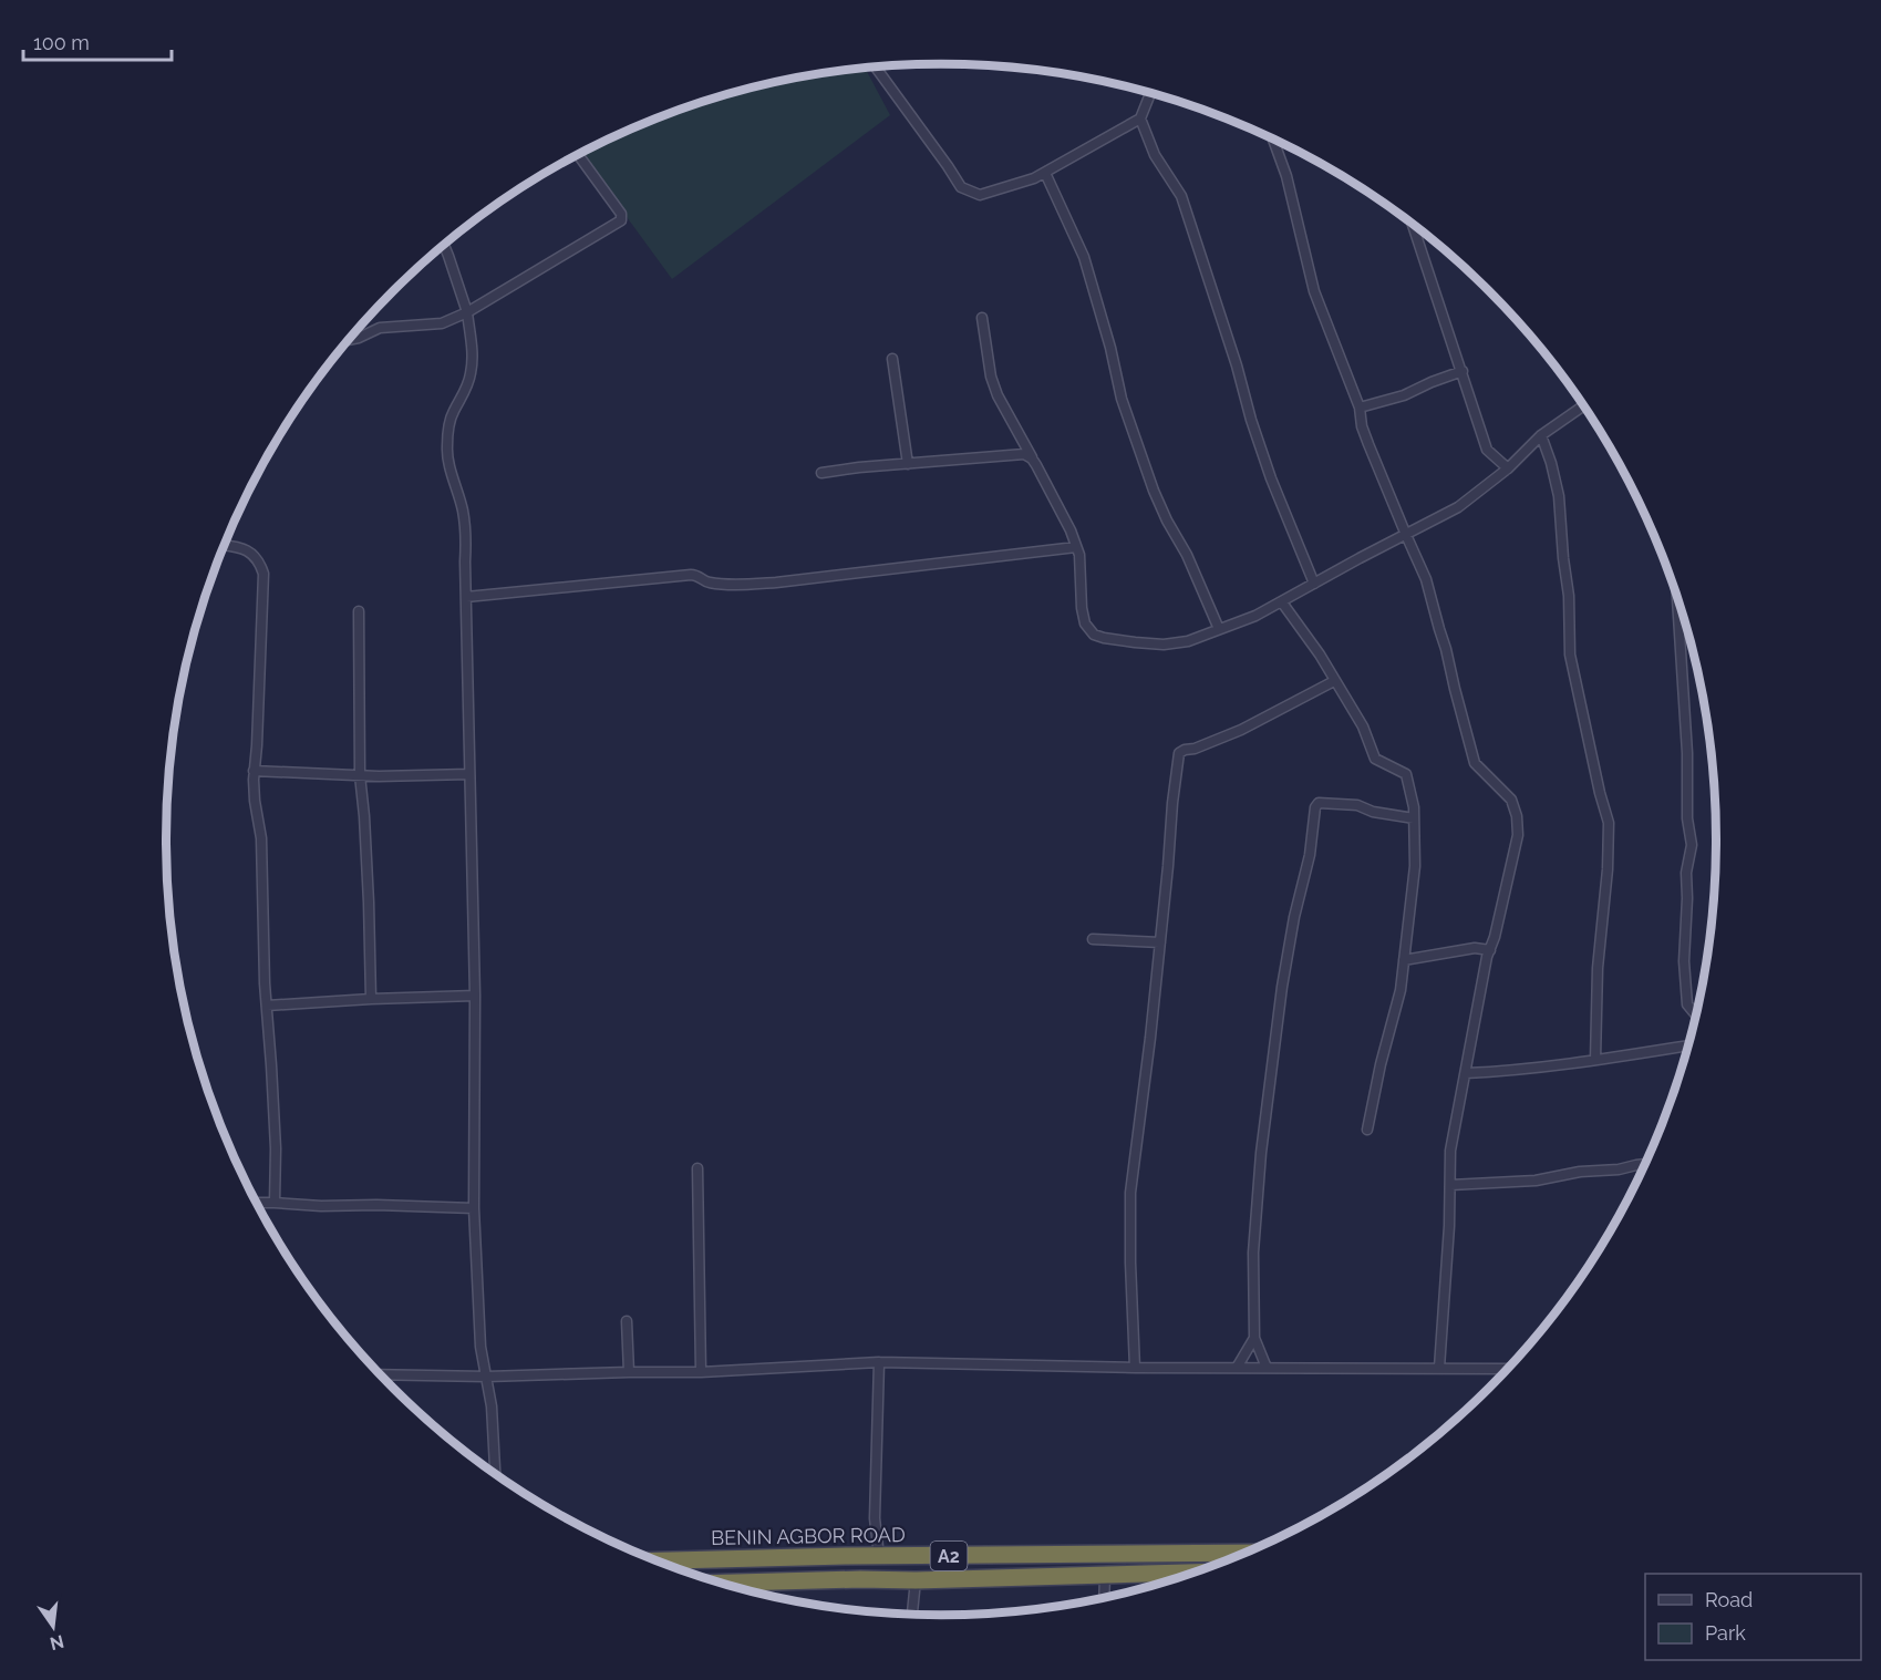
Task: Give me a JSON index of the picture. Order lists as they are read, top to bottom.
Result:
{
  "streets": {
    "highway": ["BENIN AGBOR ROAD", "A2"]
  },
  "legend": ["Road", "Park"],
  "scale_bar": "100 m",
  "north": "bottom"
}
